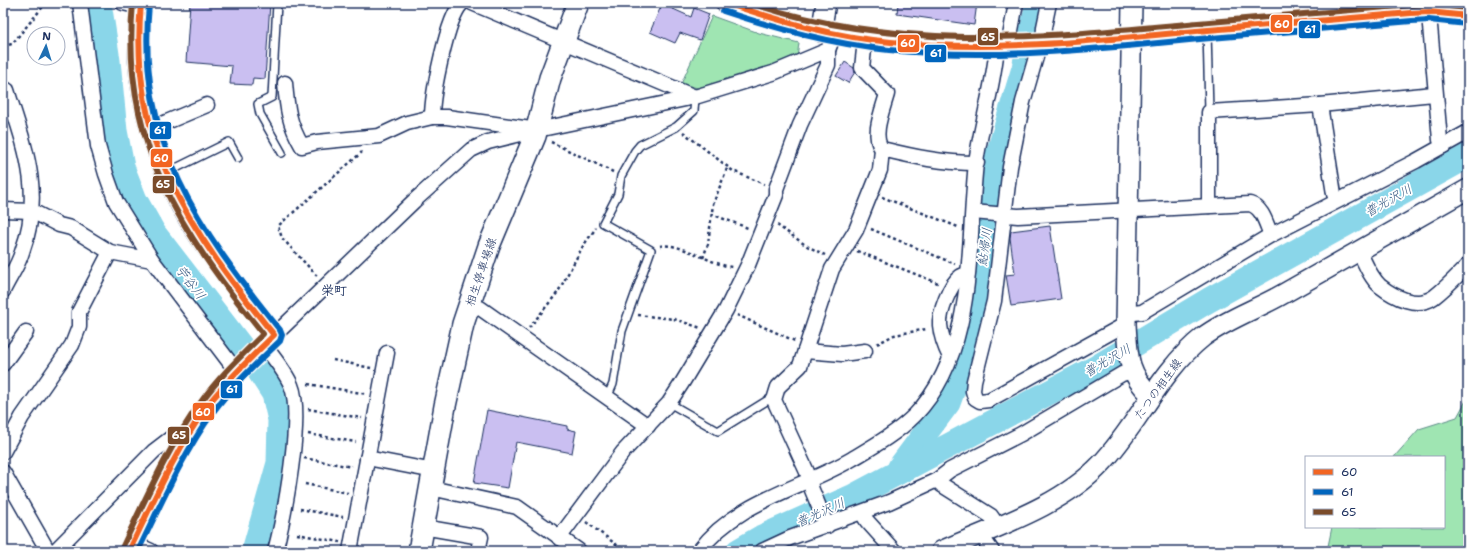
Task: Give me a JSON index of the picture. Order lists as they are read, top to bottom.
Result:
{
  "streets": {
    "main road": ["相生停車場線"],
    "street": ["たつの相生線"]
  },
  "districts": ["栄町"],
  "water": ["普光沢川", "鮎帰川", "苧谷川"],
  "lines": ["transit line 60", "transit line 65", "transit line 61"],
  "legend": ["60", "61", "65"],
  "north": "top"
}
